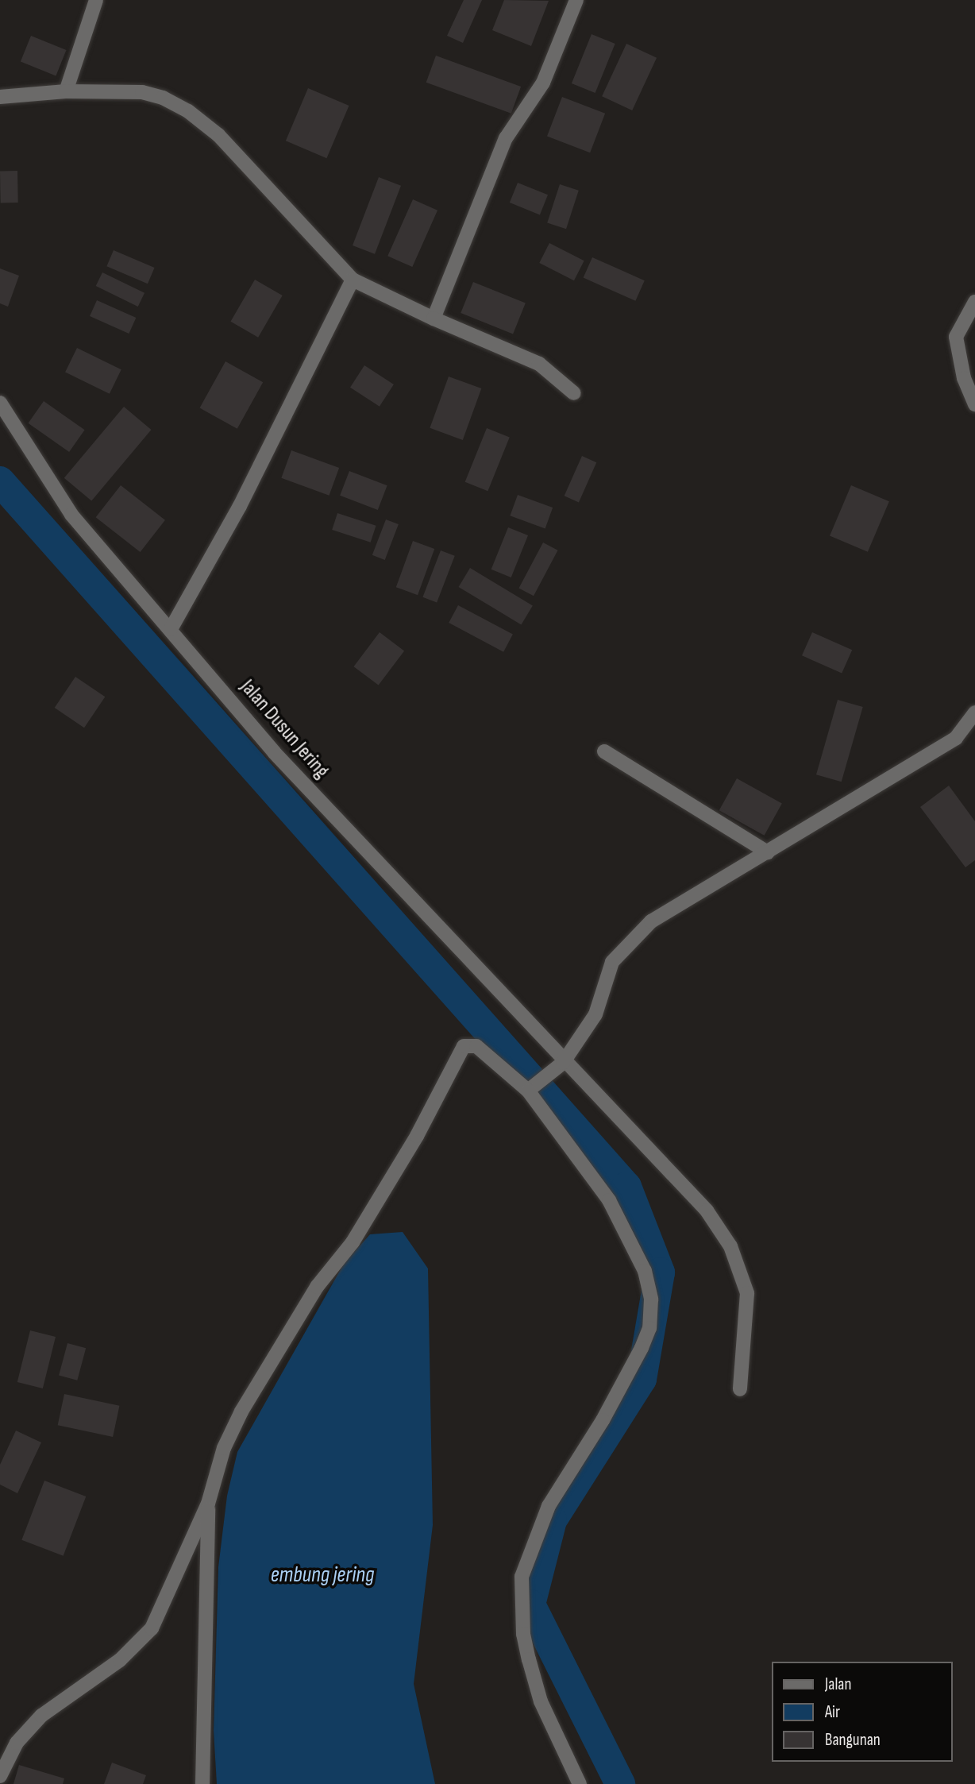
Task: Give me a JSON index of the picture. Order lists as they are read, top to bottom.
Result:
{
  "streets": {
    "street": ["Jalan Dusun Jering"]
  },
  "water": ["embung jering"],
  "legend": ["Jalan", "Air", "Bangunan"]
}
